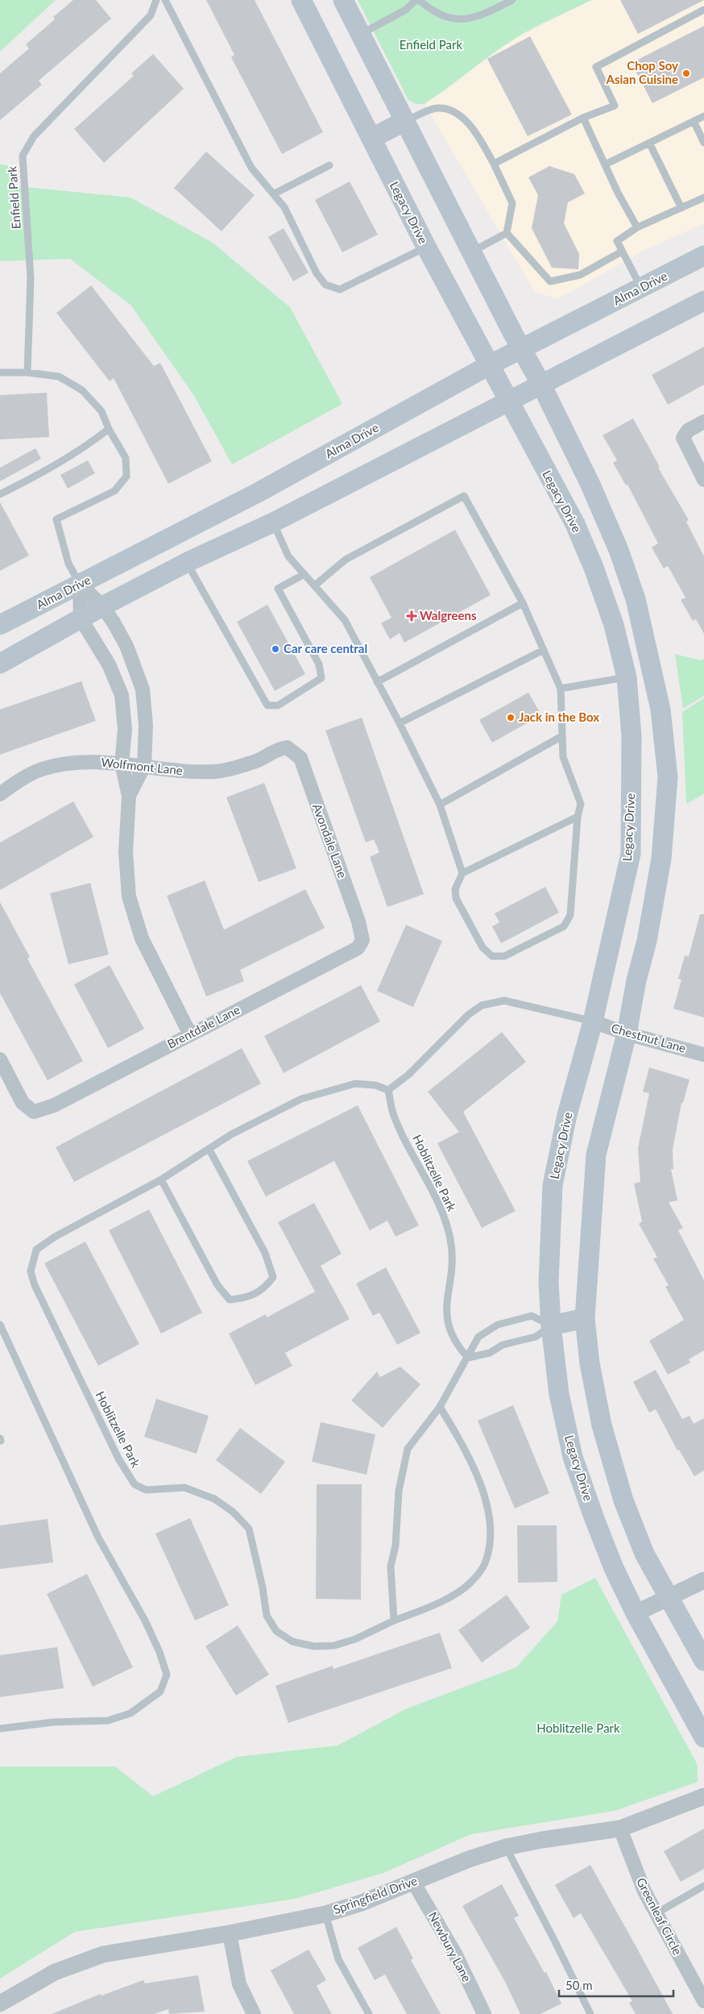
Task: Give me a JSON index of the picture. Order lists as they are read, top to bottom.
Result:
{
  "streets": {
    "main road": ["Legacy Drive", "Alma Drive"],
    "street": [
      "Wolfmont Lane",
      "Avondale Lane",
      "Brentdale Lane",
      "Chestnut Lane",
      "Springfield Drive",
      "Greenleaf Circle",
      "Newbury Lane"
    ],
    "lane": ["Enfield Park", "Hoblitzelle Park"]
  },
  "crossings": [
    ["Legacy Drive", "Alma Drive"],
    ["Legacy Drive", "Chestnut Lane"],
    ["Wolfmont Lane", "Avondale Lane"],
    ["Avondale Lane", "Brentdale Lane"],
    ["Springfield Drive", "Greenleaf Circle"],
    ["Springfield Drive", "Newbury Lane"]
  ],
  "parks": ["Enfield Park", "Hoblitzelle Park"],
  "places": {
    "other": ["Chop Soy Asian Cuisine", "Car care central", "Jack in the Box"],
    "health": ["Walgreens"]
  },
  "scale_bar": "50 m"
}
